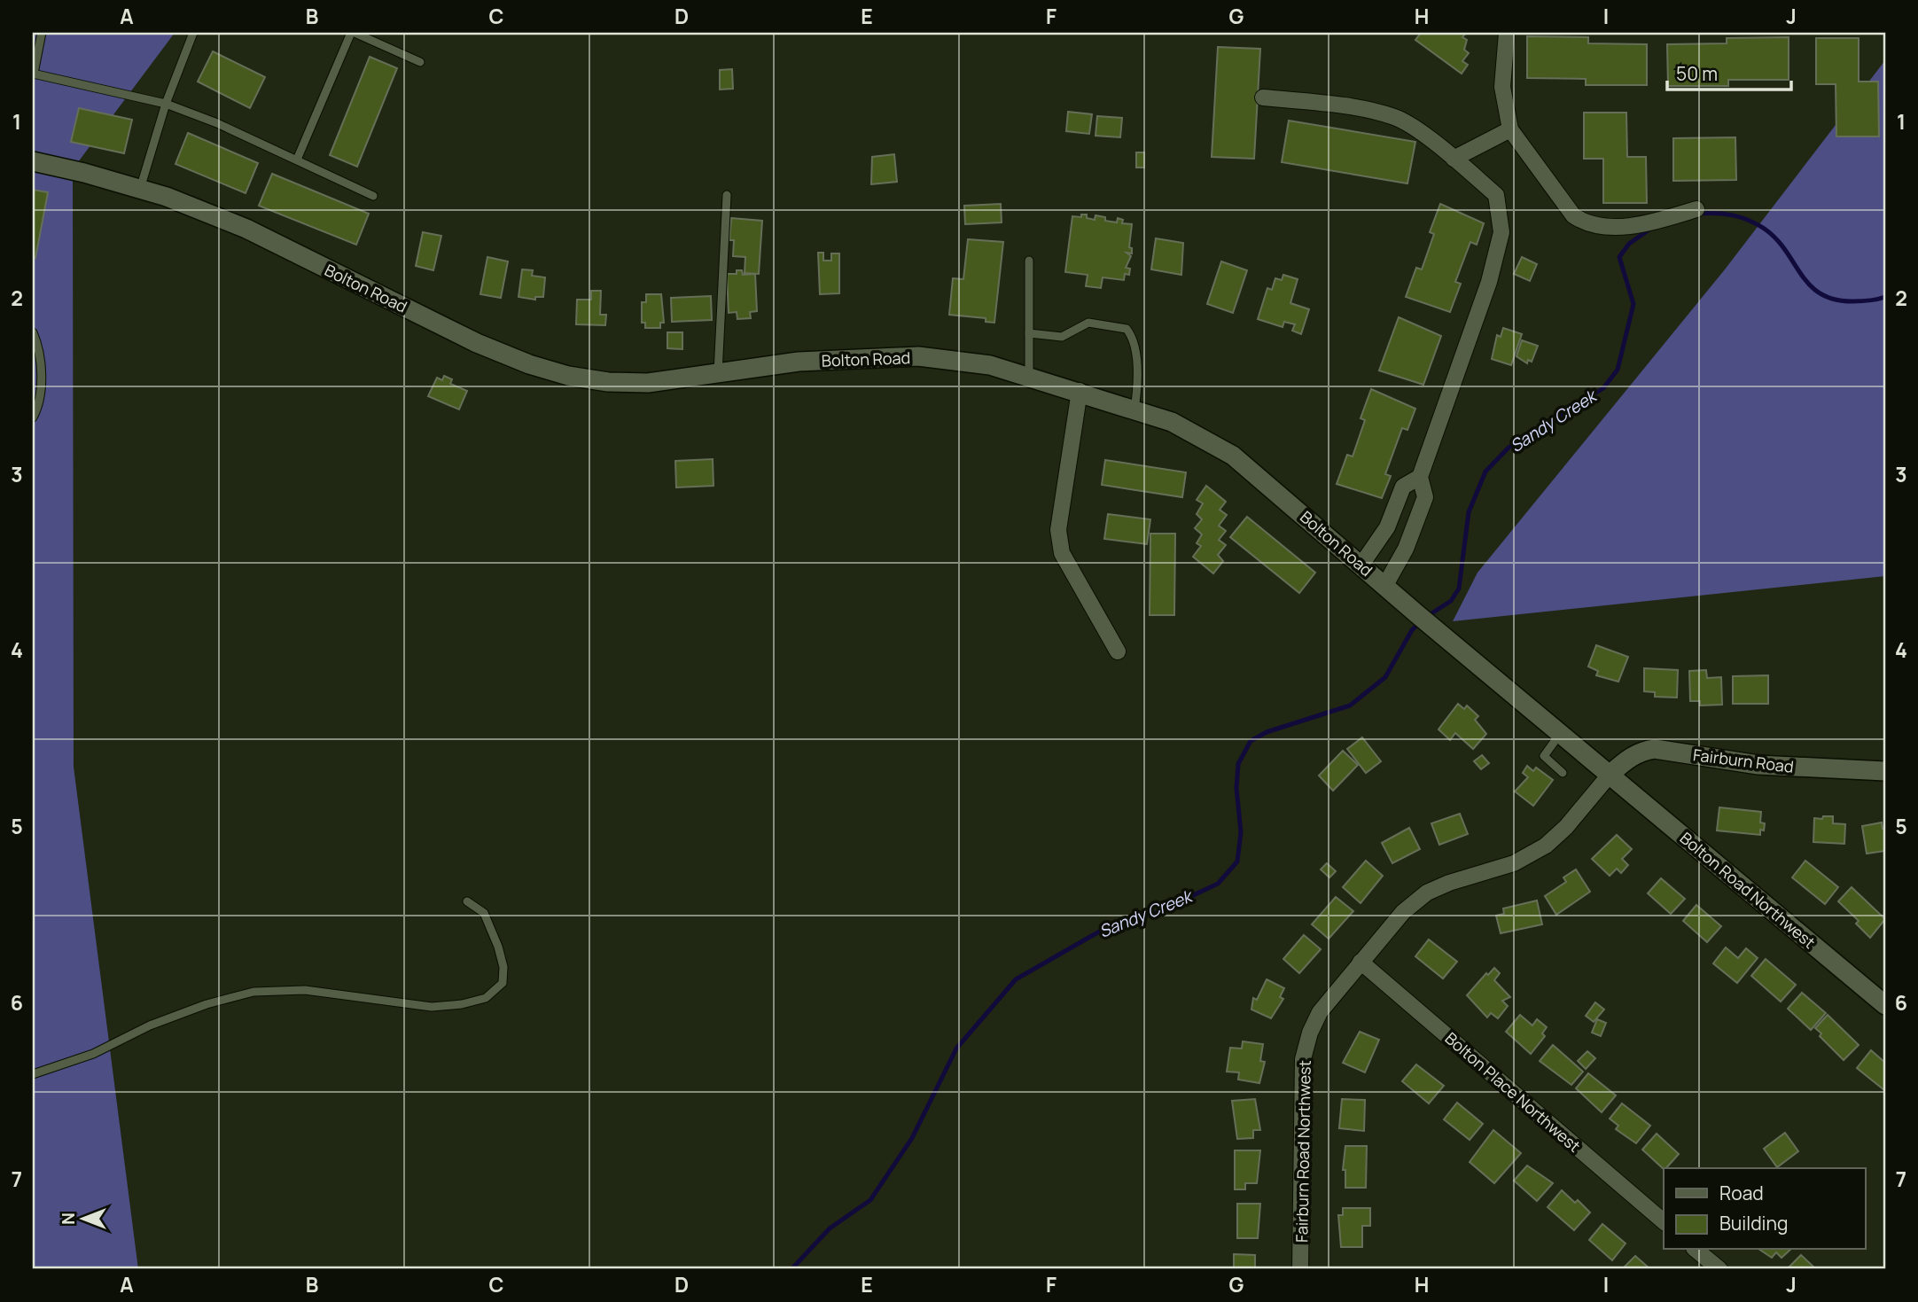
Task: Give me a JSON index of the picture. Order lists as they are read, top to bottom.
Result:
{
  "streets": {
    "street": [
      "Bolton Road",
      "Fairburn Road",
      "Bolton Road Northwest",
      "Bolton Place Northwest",
      "Fairburn Road Northwest"
    ]
  },
  "crossings": [
    ["Bolton Road", "Fairburn Road"],
    ["Bolton Road", "Bolton Road Northwest"],
    ["Bolton Road", "Fairburn Road Northwest"],
    ["Fairburn Road", "Bolton Road Northwest"],
    ["Fairburn Road", "Fairburn Road Northwest"],
    ["Bolton Road Northwest", "Fairburn Road Northwest"],
    ["Bolton Place Northwest", "Fairburn Road Northwest"]
  ],
  "water": ["Sandy Creek"],
  "legend": ["Road", "Building"],
  "scale_bar": "50 m",
  "north": "left",
  "grid": {
    "columns": [
      "A",
      "B",
      "C",
      "D",
      "E",
      "F",
      "G",
      "H",
      "I",
      "J"
    ],
    "rows": [
      "1",
      "2",
      "3",
      "4",
      "5",
      "6",
      "7"
    ]
  }
}
